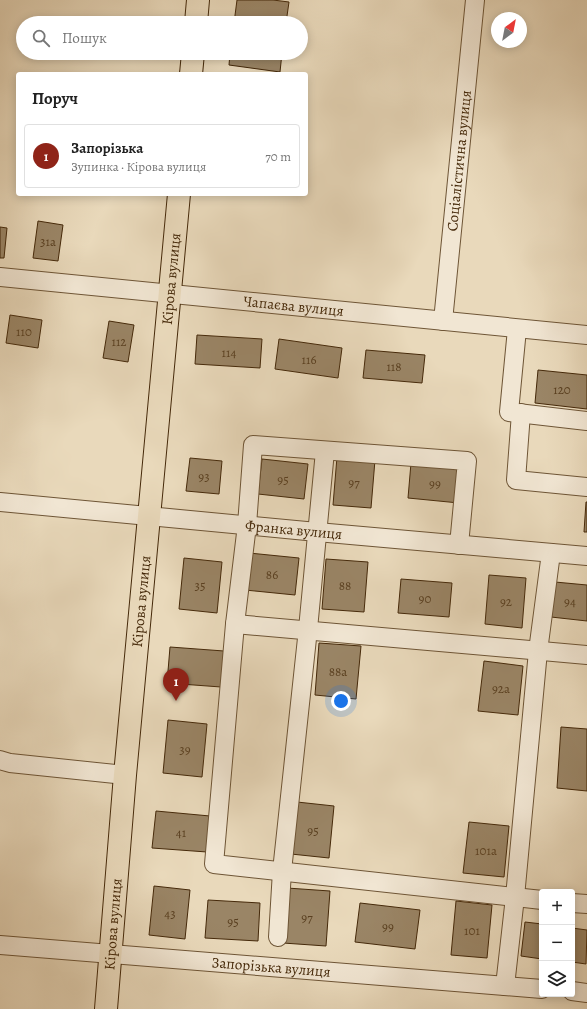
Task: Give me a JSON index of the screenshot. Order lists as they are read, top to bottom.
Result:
{
  "streets": {
    "main road": ["Кірова вулиця"],
    "street": [
      "Соціалістична вулиця",
      "Чапаєва вулиця",
      "Франка вулиця",
      "Запорізька вулиця"
    ]
  },
  "crossings": [
    ["Соціалістична вулиця", "Чапаєва вулиця"],
    ["Кірова вулиця", "Чапаєва вулиця"],
    ["Кірова вулиця", "Франка вулиця"],
    ["Кірова вулиця", "Запорізька вулиця"]
  ],
  "house_numbers": [
    "31а",
    "110",
    "112",
    "114",
    "116",
    "118",
    "120",
    "93",
    "95",
    "97",
    "99",
    "86",
    "35",
    "88",
    "90",
    "92",
    "94",
    "88а",
    "92а",
    "39",
    "95",
    "41",
    "101а",
    "43",
    "97",
    "95",
    "99",
    "101"
  ],
  "north": "top right",
  "page": {
    "search": "Пошук",
    "heading": "Поруч",
    "list": [
      {
        "mark": "1",
        "name": "Запорізька",
        "note": "Зупинка · Кірова вулиця",
        "value": "70 m"
      }
    ],
    "pins": "1",
    "map_buttons": ["+", "−"]
  }
}
